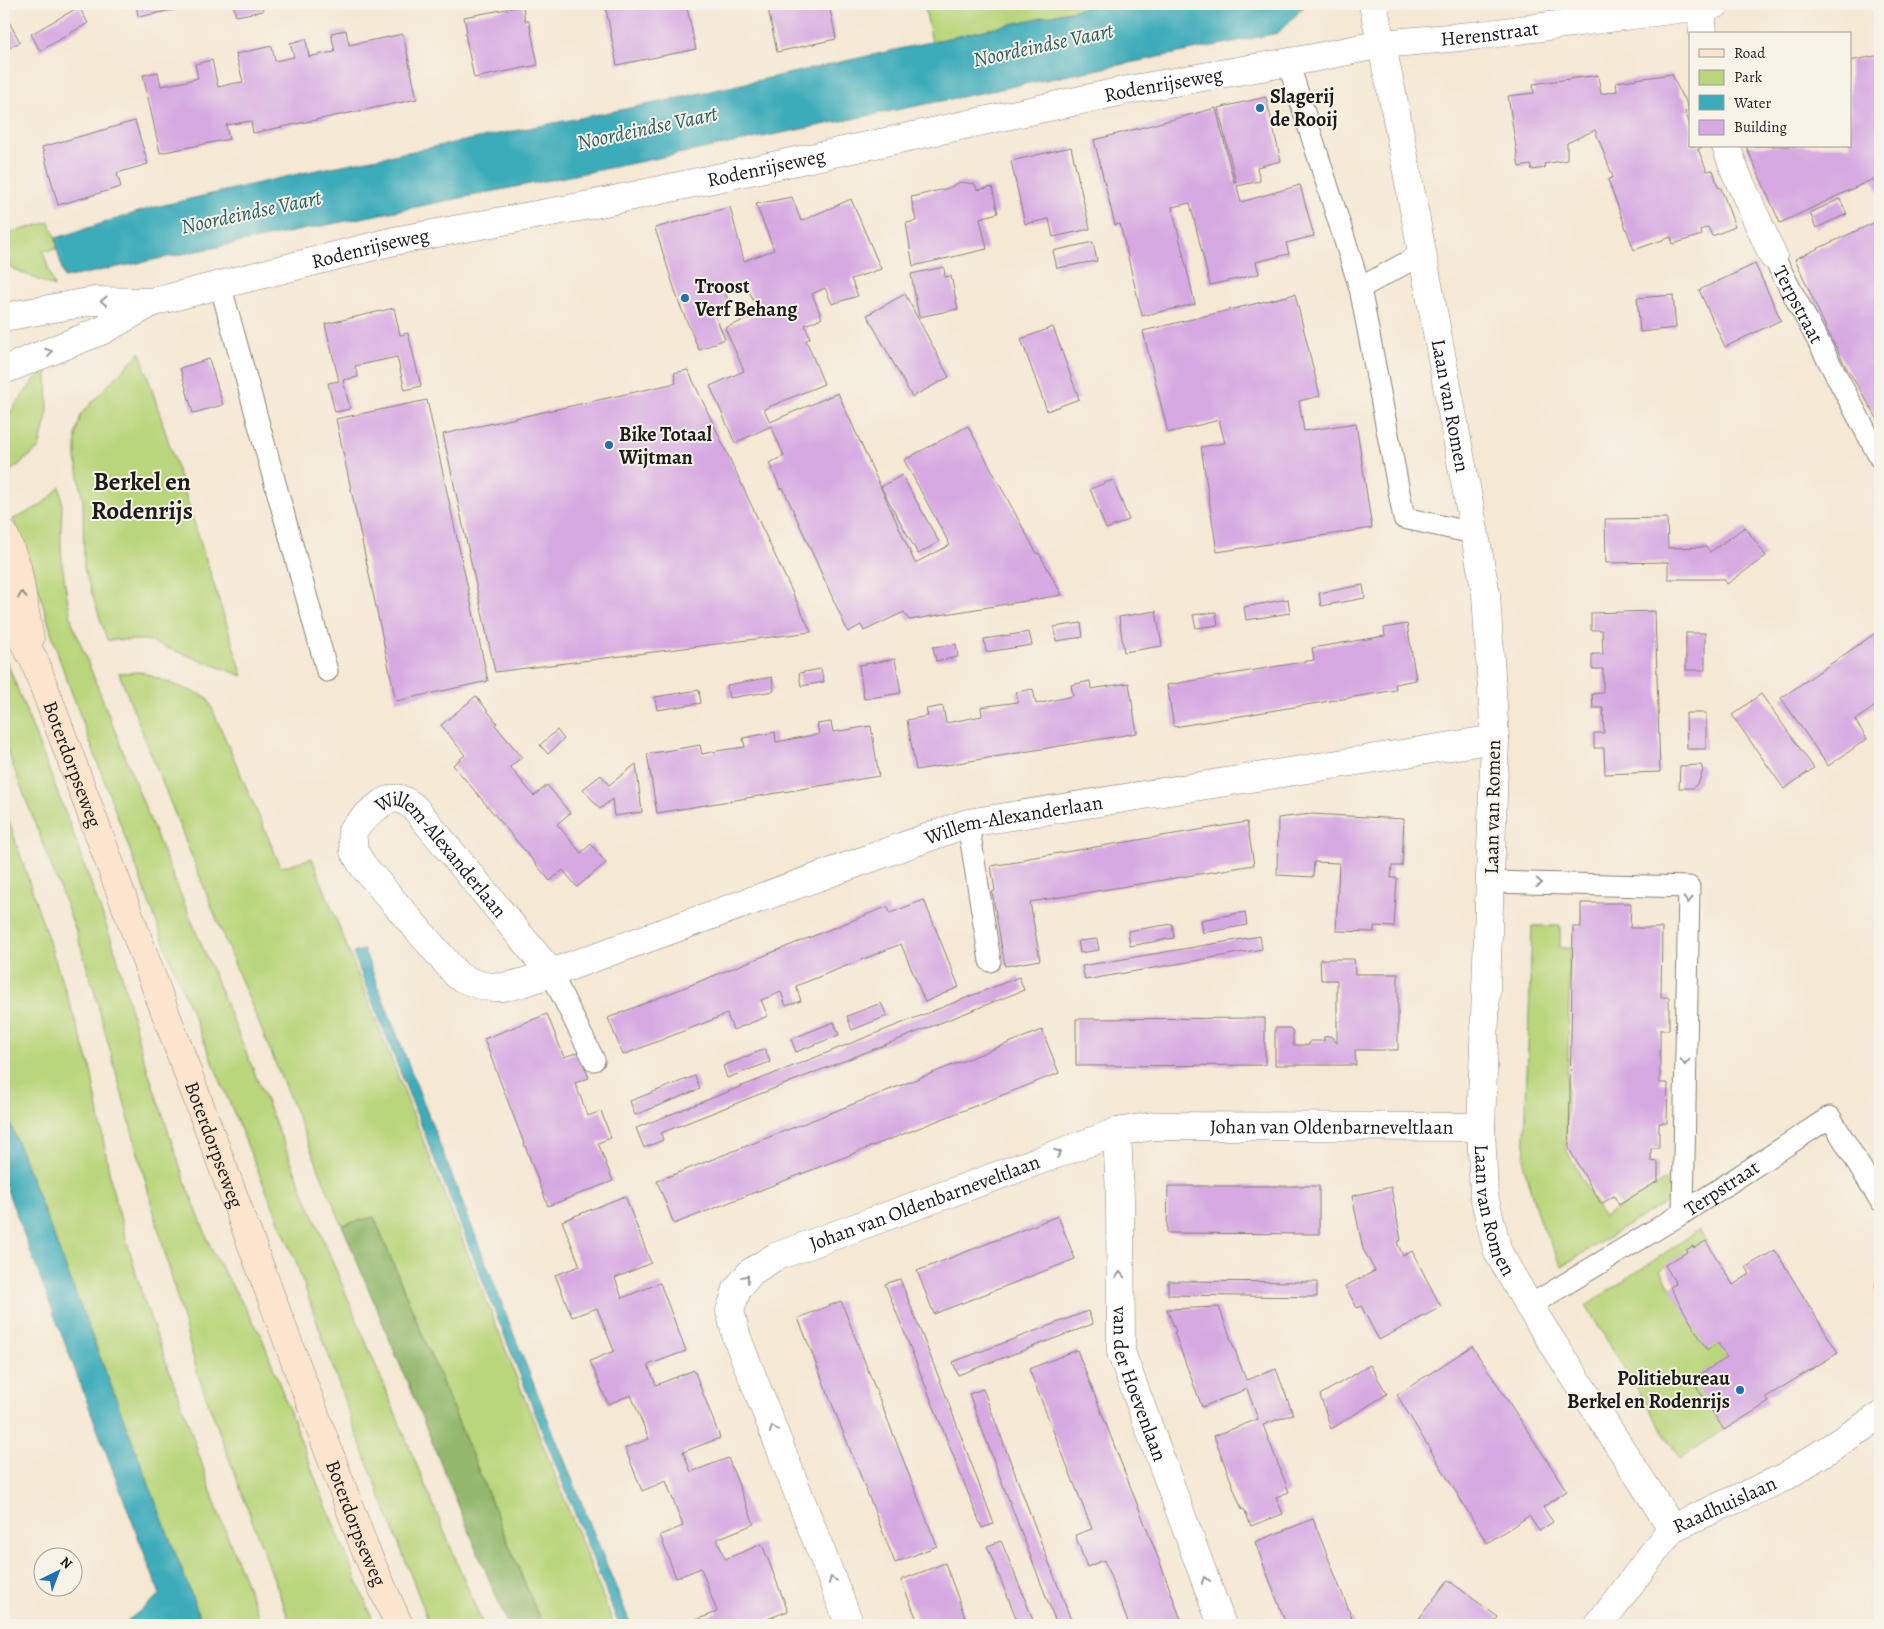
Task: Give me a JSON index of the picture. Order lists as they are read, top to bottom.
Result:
{
  "streets": {
    "main road": ["Boterdorpseweg"],
    "street": [
      "Herenstraat",
      "Rodenrijseweg",
      "Terpstraat",
      "Laan van Romen",
      "Willem-Alexanderlaan",
      "Johan van Oldenbarneveltlaan",
      "van der Hoevenlaan",
      "Raadhuislaan"
    ]
  },
  "crossings": [
    ["Herenstraat", "Rodenrijseweg"],
    ["Herenstraat", "Laan van Romen"],
    ["Rodenrijseweg", "Laan van Romen"],
    ["Terpstraat", "Laan van Romen"],
    ["Laan van Romen", "Willem-Alexanderlaan"],
    ["Laan van Romen", "Johan van Oldenbarneveltlaan"],
    ["Laan van Romen", "Raadhuislaan"],
    ["Johan van Oldenbarneveltlaan", "van der Hoevenlaan"]
  ],
  "one_way": ["van der Hoevenlaan"],
  "districts": ["Berkel en Rodenrijs"],
  "water": ["Noordeindse Vaart"],
  "places": [
    "Slagerij de Rooij",
    "Troost Verf Behang",
    "Bike Totaal Wijtman",
    "Politiebureau Berkel en Rodenrijs"
  ],
  "legend": [
    "Road",
    "Park",
    "Water",
    "Building"
  ],
  "north": "top right"
}
